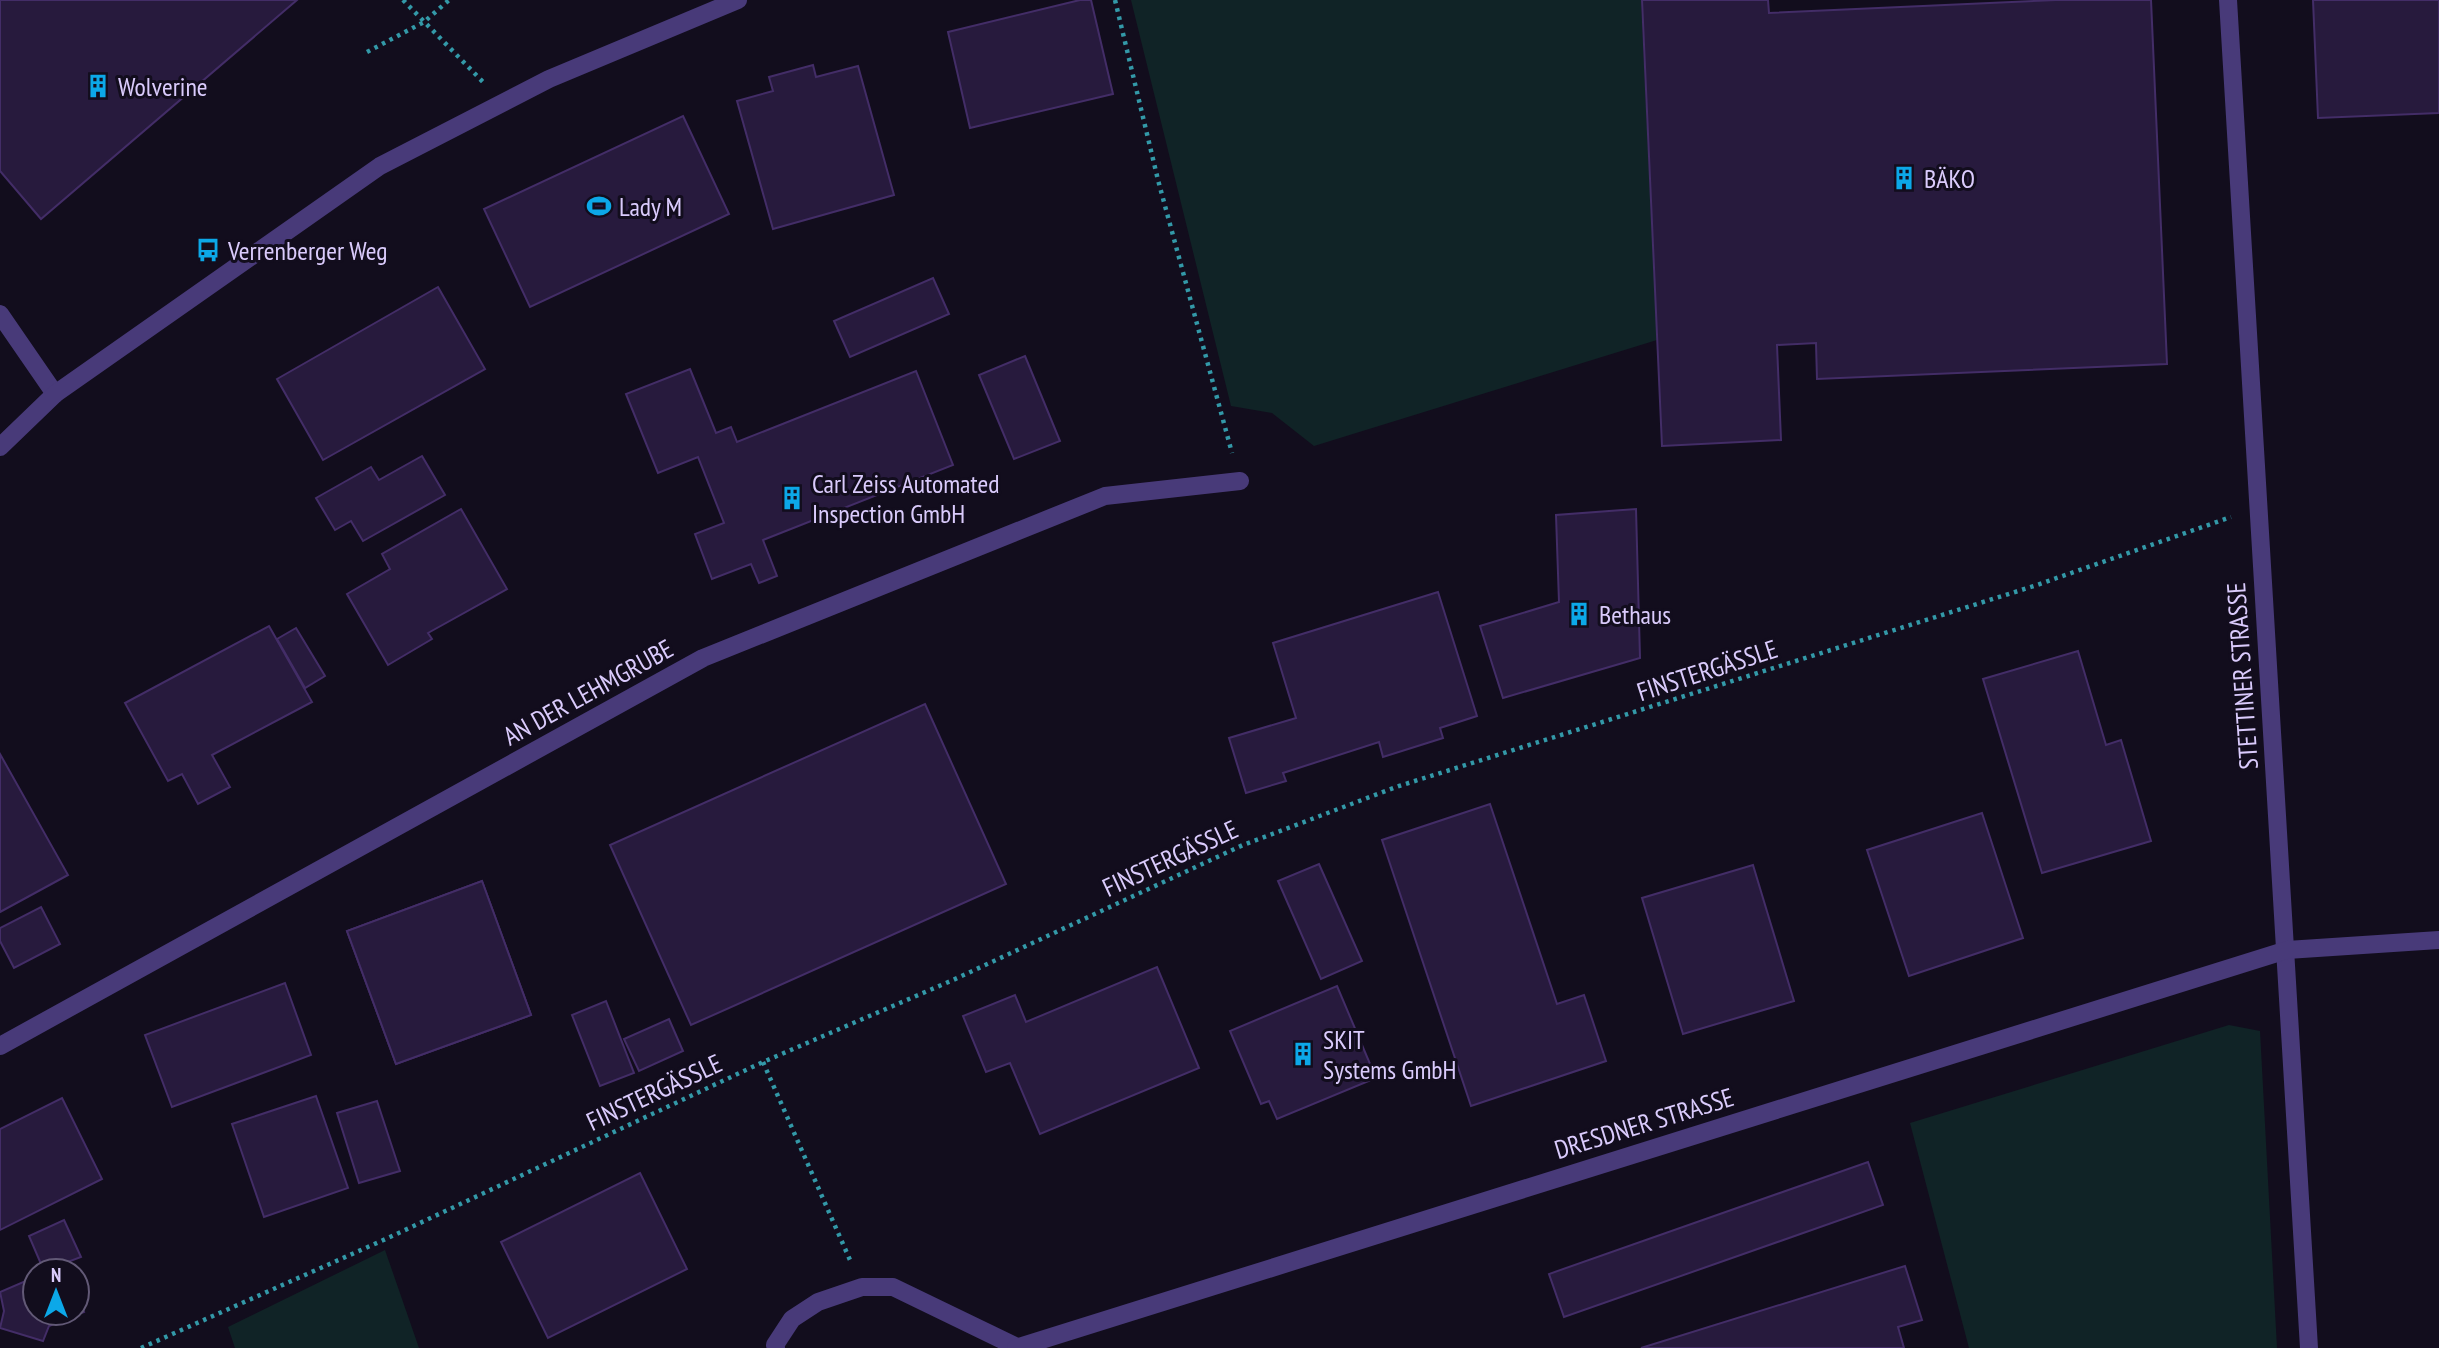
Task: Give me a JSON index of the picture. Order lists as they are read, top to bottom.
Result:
{
  "streets": {
    "street": ["STETTINER STRASSE", "AN DER LEHMGRUBE", "DRESDNER STRASSE"],
    "path": ["FINSTERGÄSSLE"]
  },
  "crossings": [
    ["FINSTERGÄSSLE", "STETTINER STRASSE"],
    ["STETTINER STRASSE", "DRESDNER STRASSE"]
  ],
  "places": {
    "building": [
      "Wolverine",
      "BÄKO",
      "Carl Zeiss Automated Inspection GmbH",
      "Bethaus",
      "SKIT Systems GmbH"
    ],
    "sports": ["Lady M"],
    "bus stop": ["Verrenberger Weg"]
  },
  "north": "top"
}
